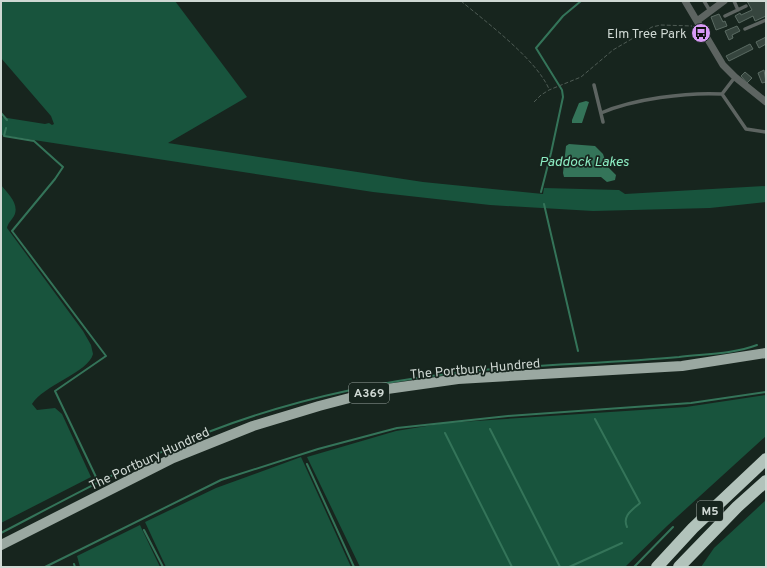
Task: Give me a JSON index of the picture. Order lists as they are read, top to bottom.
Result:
{
  "streets": {
    "highway": ["M5"],
    "main road": ["The Portbury Hundred", "A369"]
  },
  "water": ["Paddock Lakes"],
  "places": {
    "bus stop": ["Elm Tree Park"]
  }
}
